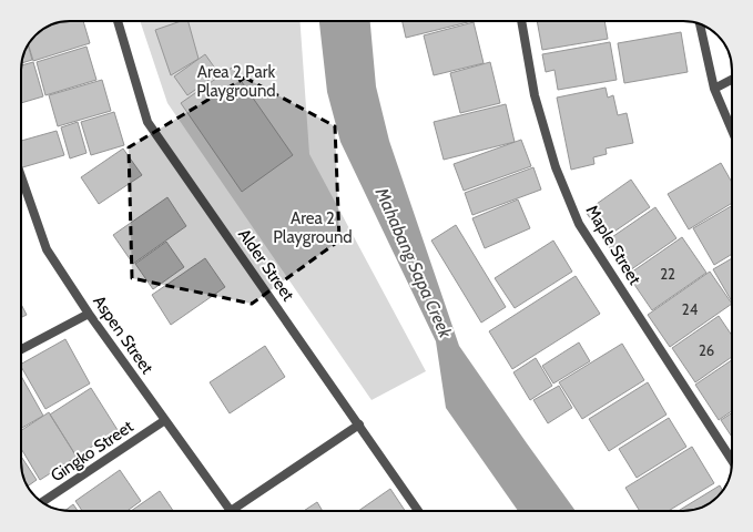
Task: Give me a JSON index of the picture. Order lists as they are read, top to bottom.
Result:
{
  "streets": {
    "street": [
      "Maple Street",
      "Alder Street",
      "Aspen Street",
      "Gingko Street"
    ]
  },
  "crossings": [
    ["Aspen Street", "Gingko Street"]
  ],
  "water": ["Mahabang Sapa Creek"],
  "parks": ["Area 2 Park Playground", "Area 2 Playground"],
  "house_numbers": ["22", "24", "26"]
}
